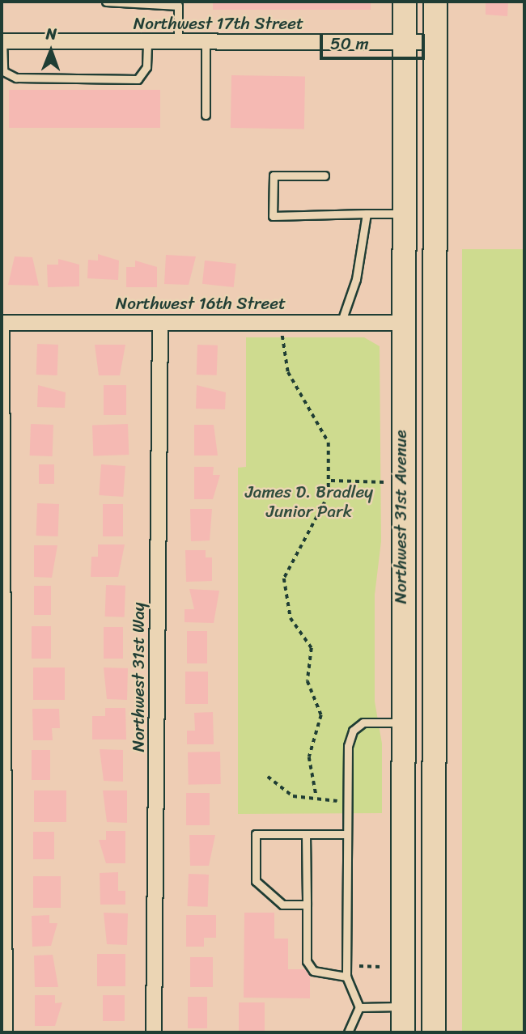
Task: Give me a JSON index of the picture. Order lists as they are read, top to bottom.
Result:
{
  "streets": {
    "main road": ["Northwest 31st Avenue"],
    "street": ["Northwest 17th Street", "Northwest 16th Street", "Northwest 31st Way"]
  },
  "crossings": [
    ["Northwest 17th Street", "Northwest 31st Avenue"],
    ["Northwest 16th Street", "Northwest 31st Avenue"],
    ["Northwest 16th Street", "Northwest 31st Way"]
  ],
  "parks": ["James D. Bradley Junior Park"],
  "scale_bar": "50 m",
  "north": "top"
}
